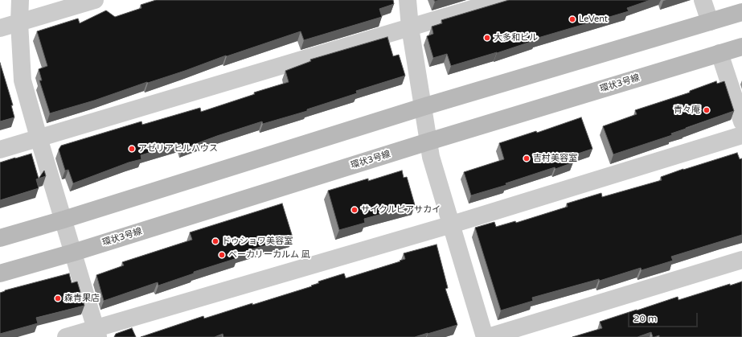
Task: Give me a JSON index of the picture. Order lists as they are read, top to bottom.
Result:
{
  "streets": {
    "street": ["環状3号線"]
  },
  "places": [
    "LeVent",
    "大多和ビル",
    "青々庵",
    "アゼリアヒルハウス",
    "吉村美容室",
    "サイクルピアサカイ",
    "ドゥショワ美容室",
    "ベーカリーカルム 凪",
    "森青果店"
  ],
  "scale_bar": "20 m"
}
